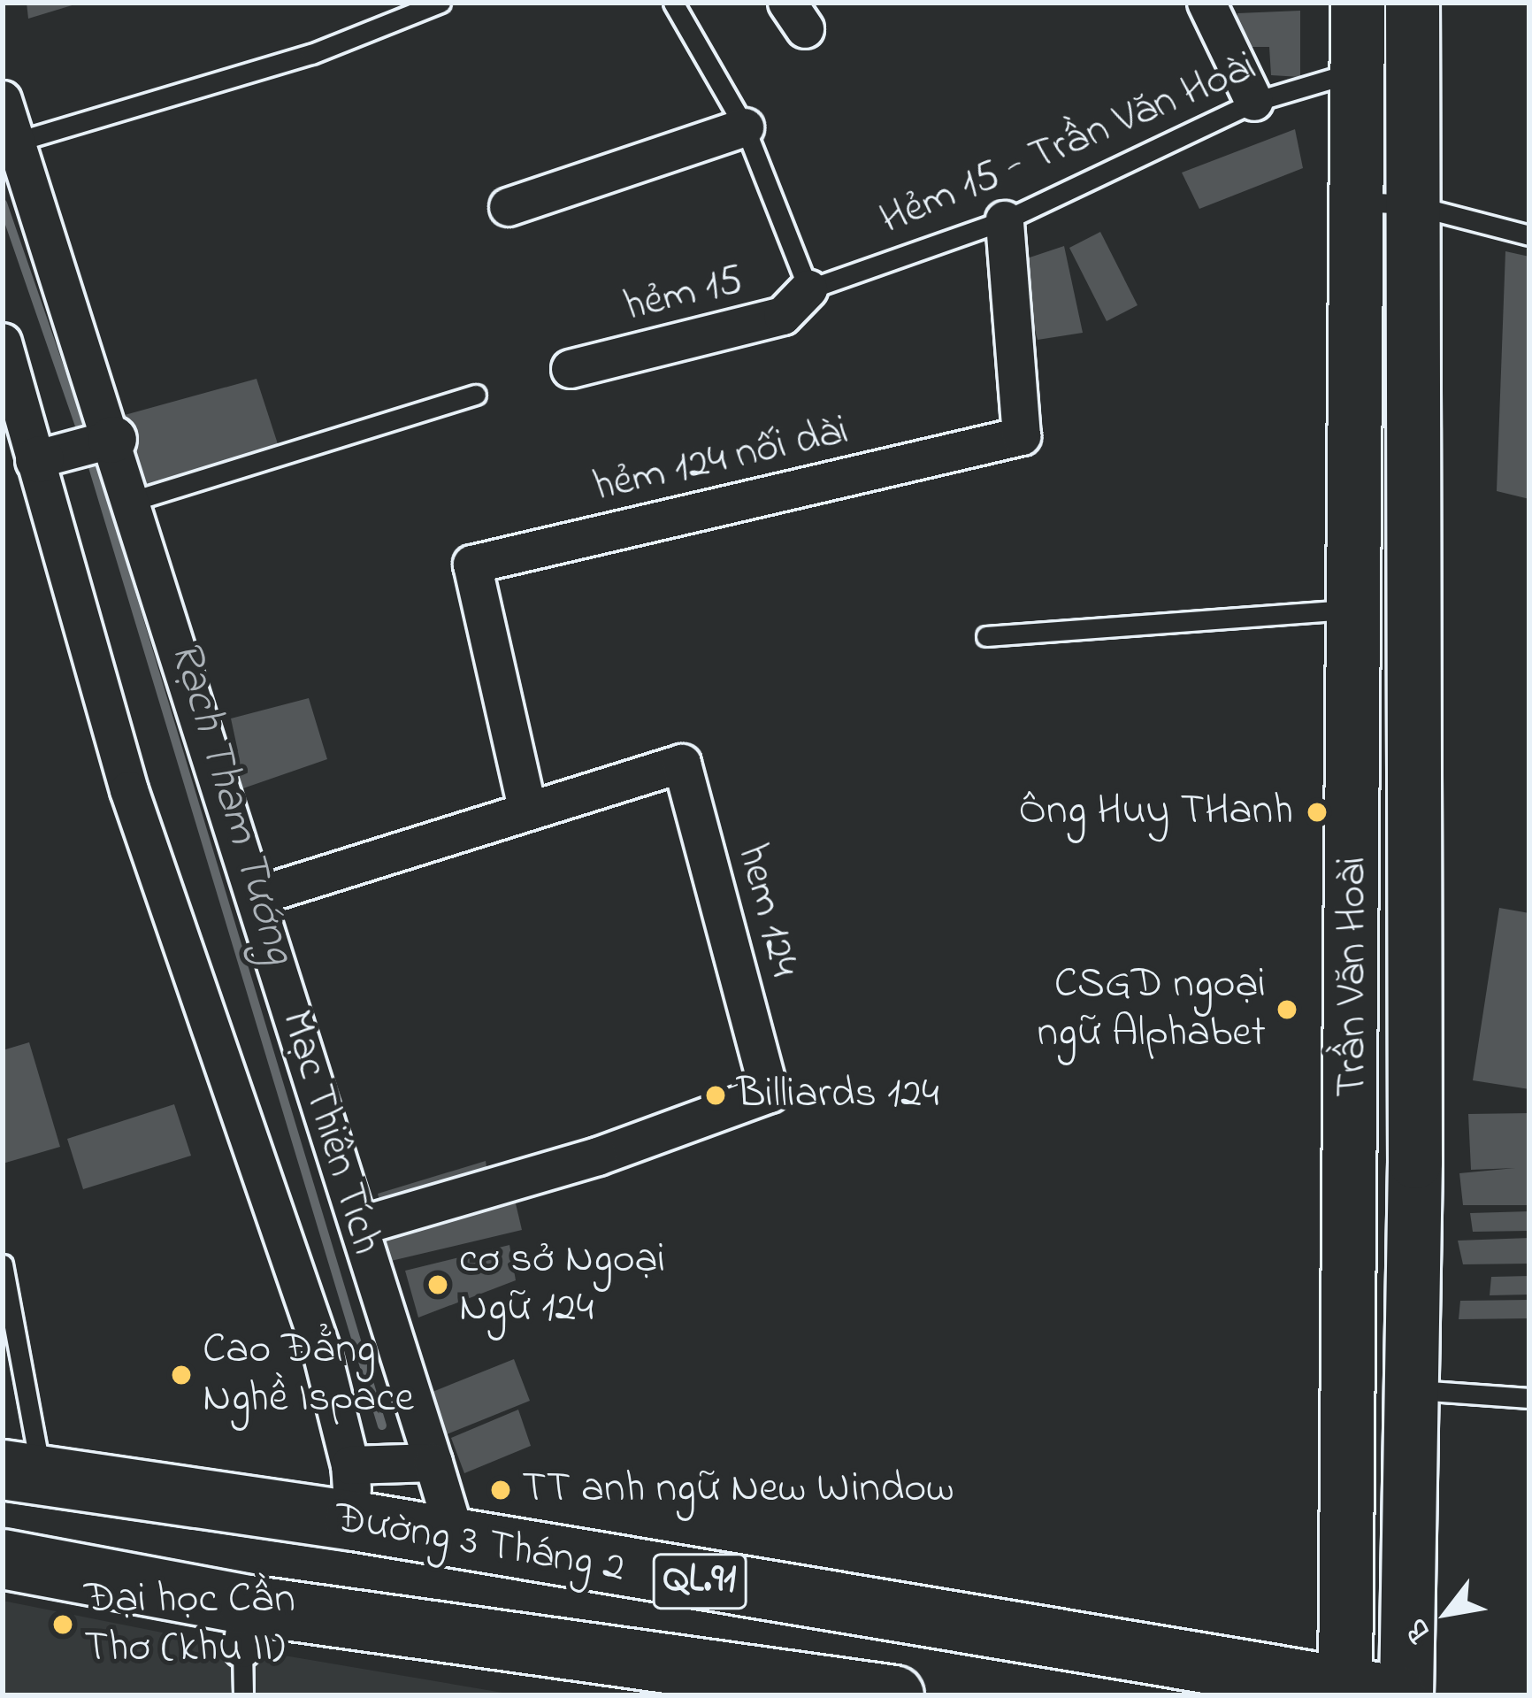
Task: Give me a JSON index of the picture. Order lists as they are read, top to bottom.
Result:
{
  "streets": {
    "highway": ["Đường 3 Tháng 2", "QL.91"],
    "main road": ["Trần Văn Hoài"],
    "street": [
      "hẻm 15",
      "hẻm 124 nối dài",
      "hem 124",
      "Mạc Thiên Tích"
    ],
    "lane": ["Hẻm 15 - Trần Văn Hoài"]
  },
  "crossings": [
    ["Hẻm 15 - Trần Văn Hoài", "hẻm 15"],
    ["Hẻm 15 - Trần Văn Hoài", "hẻm 124 nối dài"],
    ["Hẻm 15 - Trần Văn Hoài", "Trần Văn Hoài"],
    ["hẻm 124 nối dài", "hem 124"],
    ["hem 124", "Mạc Thiên Tích"],
    ["Trần Văn Hoài", "Đường 3 Tháng 2"],
    ["Mạc Thiên Tích", "Đường 3 Tháng 2"]
  ],
  "water": ["Rạch Tham Tướng"],
  "places": [
    "Ông Huy THanh",
    "CSGD ngoại ngữ Alphabet",
    "Billiards 124",
    "cơ sở Ngoại Ngữ 124",
    "Cao Đẳng Nghề Ispace",
    "TT anh ngữ New Window",
    "Đại học Cần Thơ (khu II)"
  ],
  "north": "bottom left"
}
